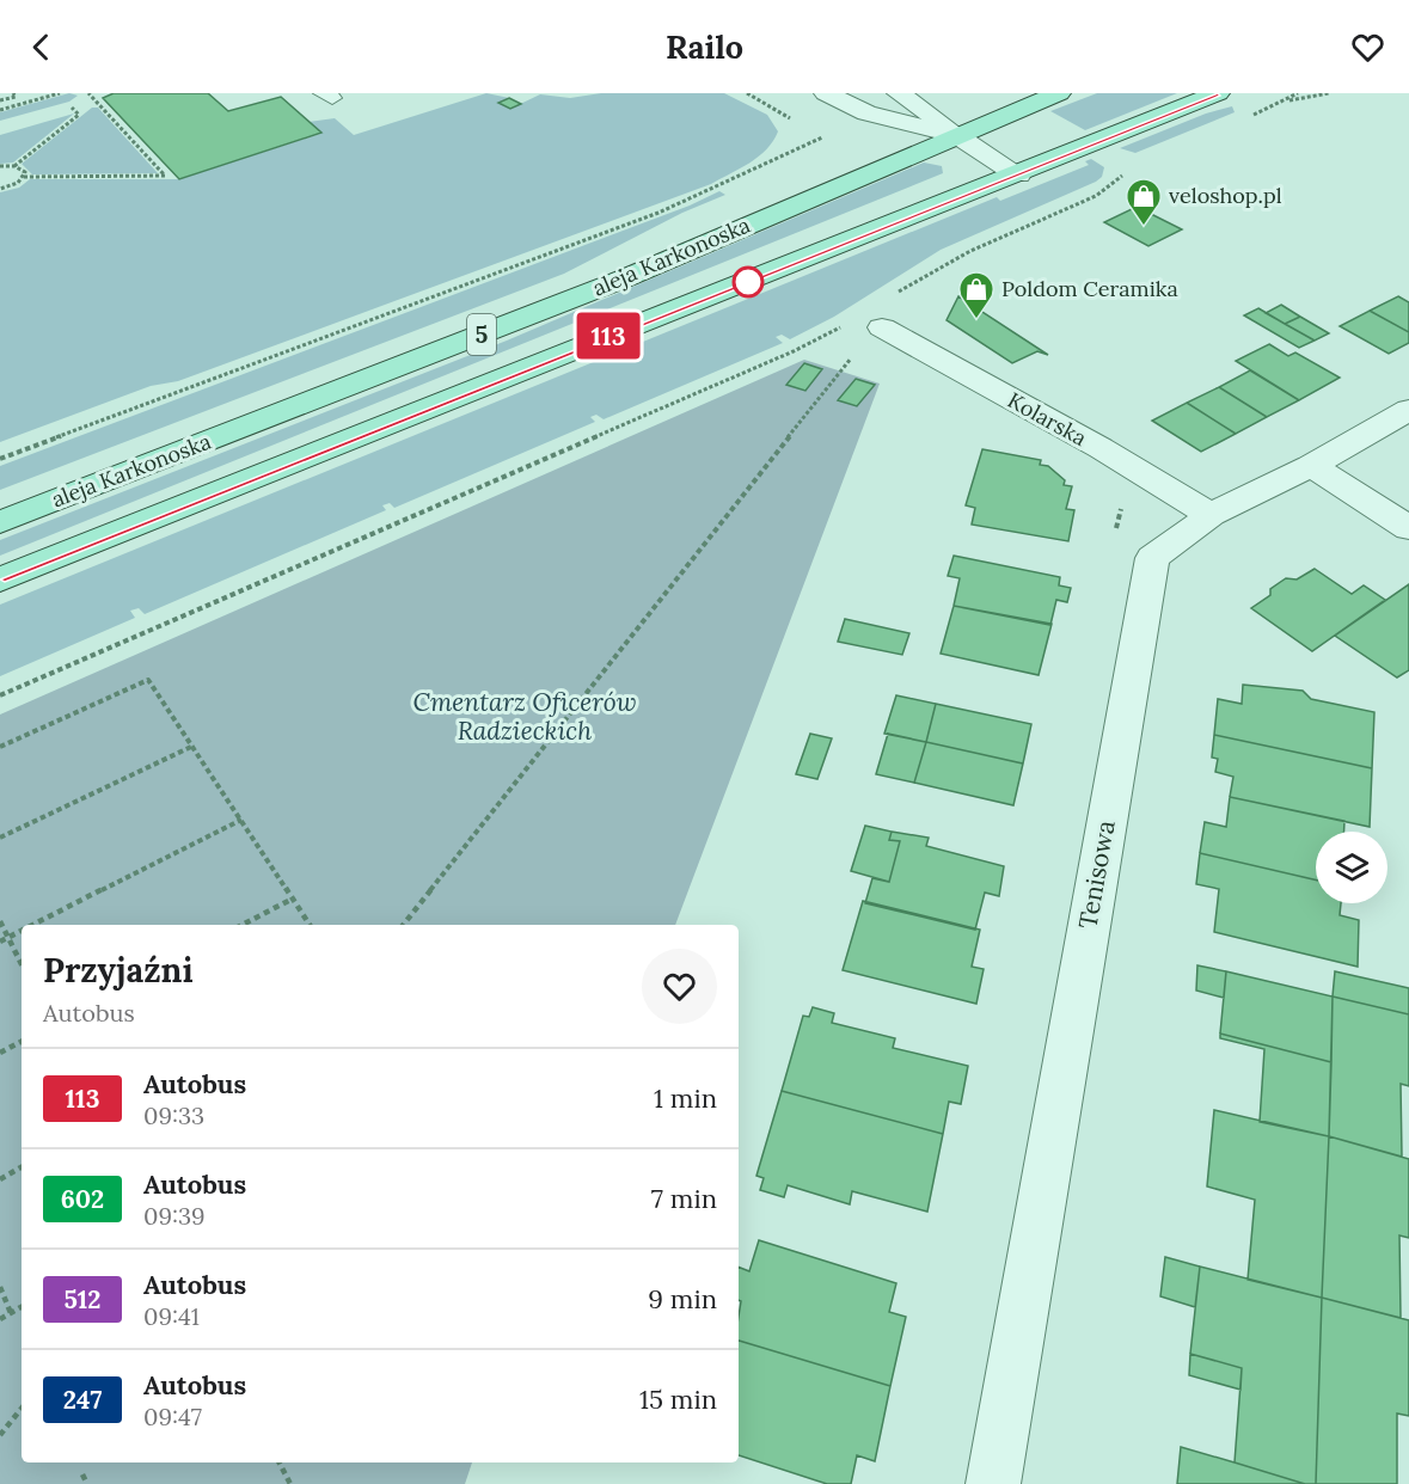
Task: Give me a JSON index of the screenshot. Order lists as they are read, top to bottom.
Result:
{
  "streets": {
    "main road": ["aleja Karkonoska", "5"],
    "street": ["Kolarska", "Tenisowa"]
  },
  "crossings": [
    ["Kolarska", "Tenisowa"]
  ],
  "parks": ["Cmentarz Oficerów Radzieckich"],
  "places": {
    "shop": ["veloshop.pl", "Poldom Ceramika"]
  },
  "lines": ["bus line 113"],
  "page": {
    "header": "Railo",
    "on_map": "113",
    "heading": ["Przyjaźni", "Autobus"],
    "list": [
      {
        "mark": "113",
        "name": "Autobus",
        "note": "09:33",
        "value": "1 min"
      },
      {
        "mark": "602",
        "name": "Autobus",
        "note": "09:39",
        "value": "7 min"
      },
      {
        "mark": "512",
        "name": "Autobus",
        "note": "09:41",
        "value": "9 min"
      },
      {
        "mark": "247",
        "name": "Autobus",
        "note": "09:47",
        "value": "15 min"
      }
    ]
  }
}
